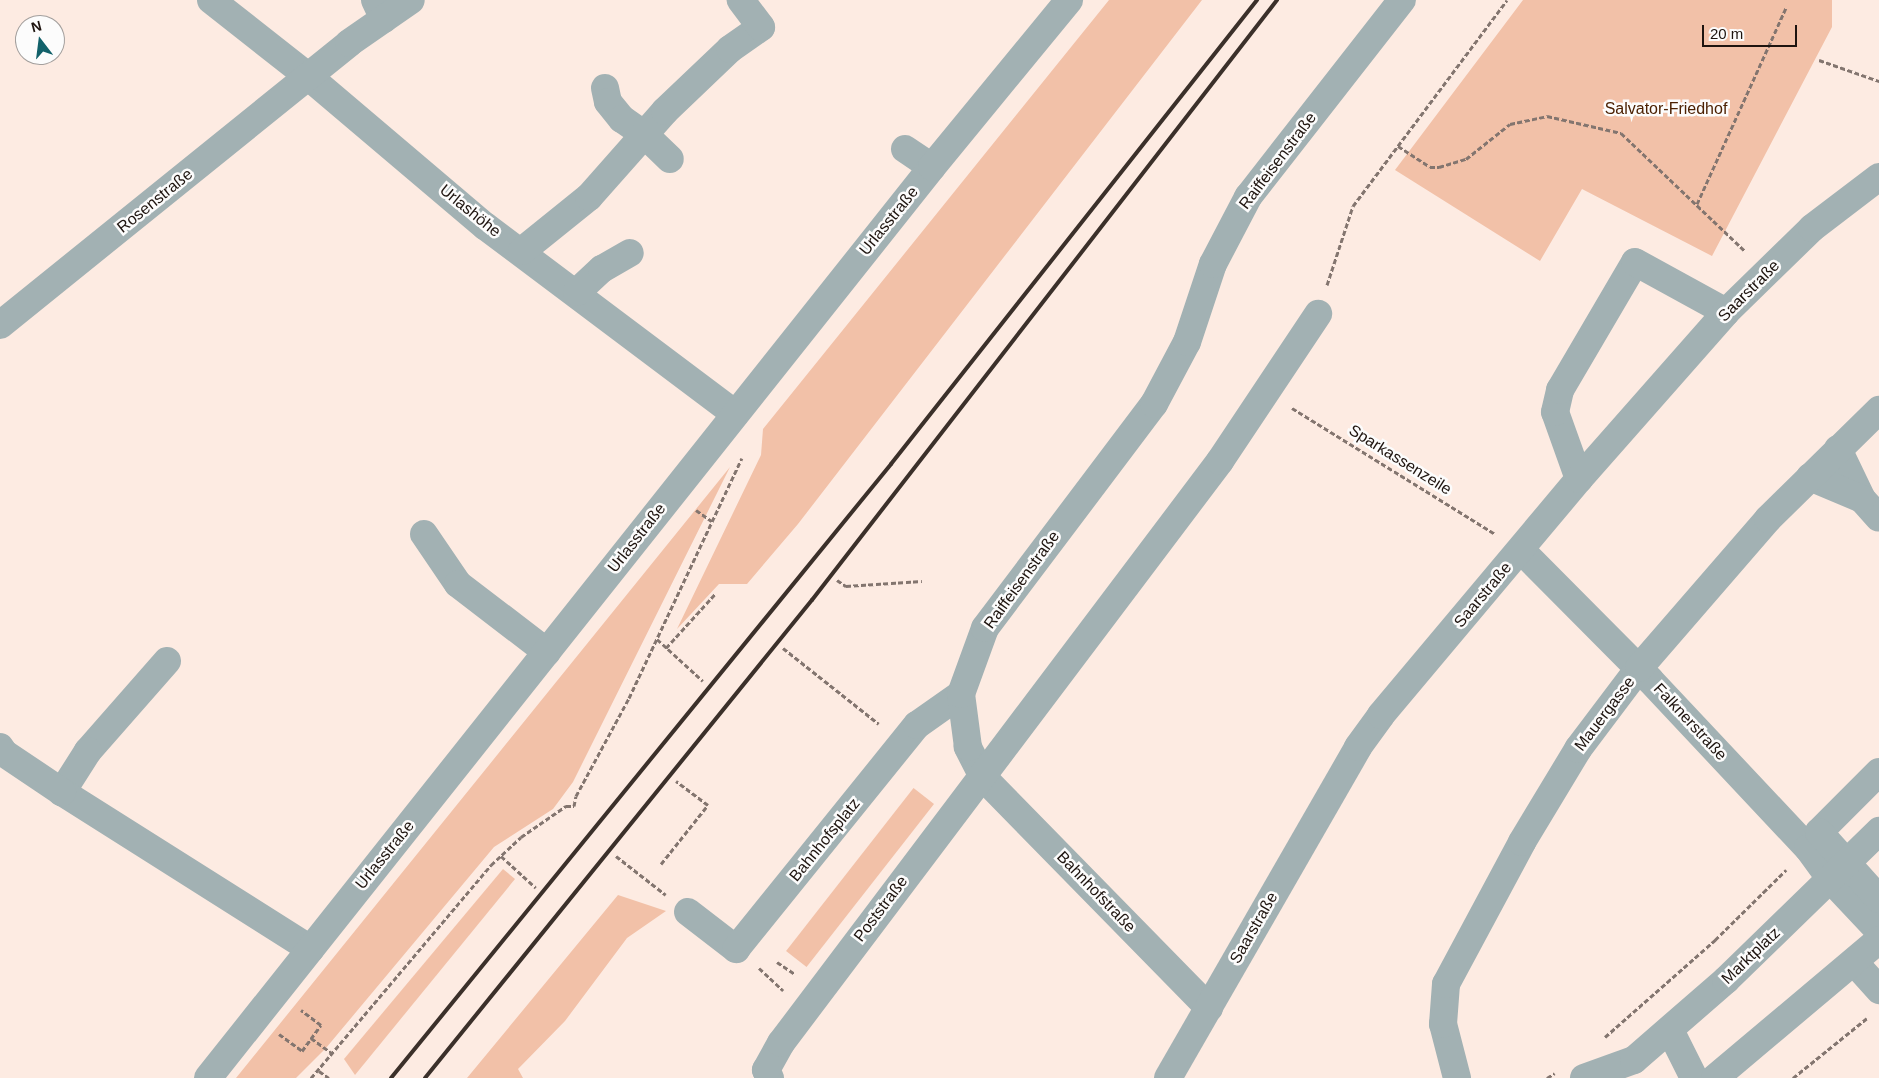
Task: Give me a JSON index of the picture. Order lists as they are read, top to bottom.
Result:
{
  "streets": {
    "street": [
      "Raiffeisenstraße",
      "Rosenstraße",
      "Urlashöhe",
      "Urlasstraße",
      "Saarstraße",
      "Mauergasse",
      "Falknerstraße",
      "Bahnhofsplatz",
      "Bahnhofstraße",
      "Poststraße",
      "Marktplatz"
    ],
    "path": ["Sparkassenzeile"]
  },
  "crossings": [
    ["Raiffeisenstraße", "Bahnhofsplatz"],
    ["Raiffeisenstraße", "Bahnhofstraße"],
    ["Raiffeisenstraße", "Poststraße"],
    ["Rosenstraße", "Urlashöhe"],
    ["Urlashöhe", "Urlasstraße"],
    ["Saarstraße", "Sparkassenzeile"],
    ["Saarstraße", "Falknerstraße"],
    ["Saarstraße", "Bahnhofstraße"],
    ["Sparkassenzeile", "Falknerstraße"],
    ["Mauergasse", "Falknerstraße"],
    ["Falknerstraße", "Marktplatz"],
    ["Bahnhofstraße", "Poststraße"]
  ],
  "parks": ["Salvator-Friedhof"],
  "scale_bar": "20 m",
  "north": "top"
}
